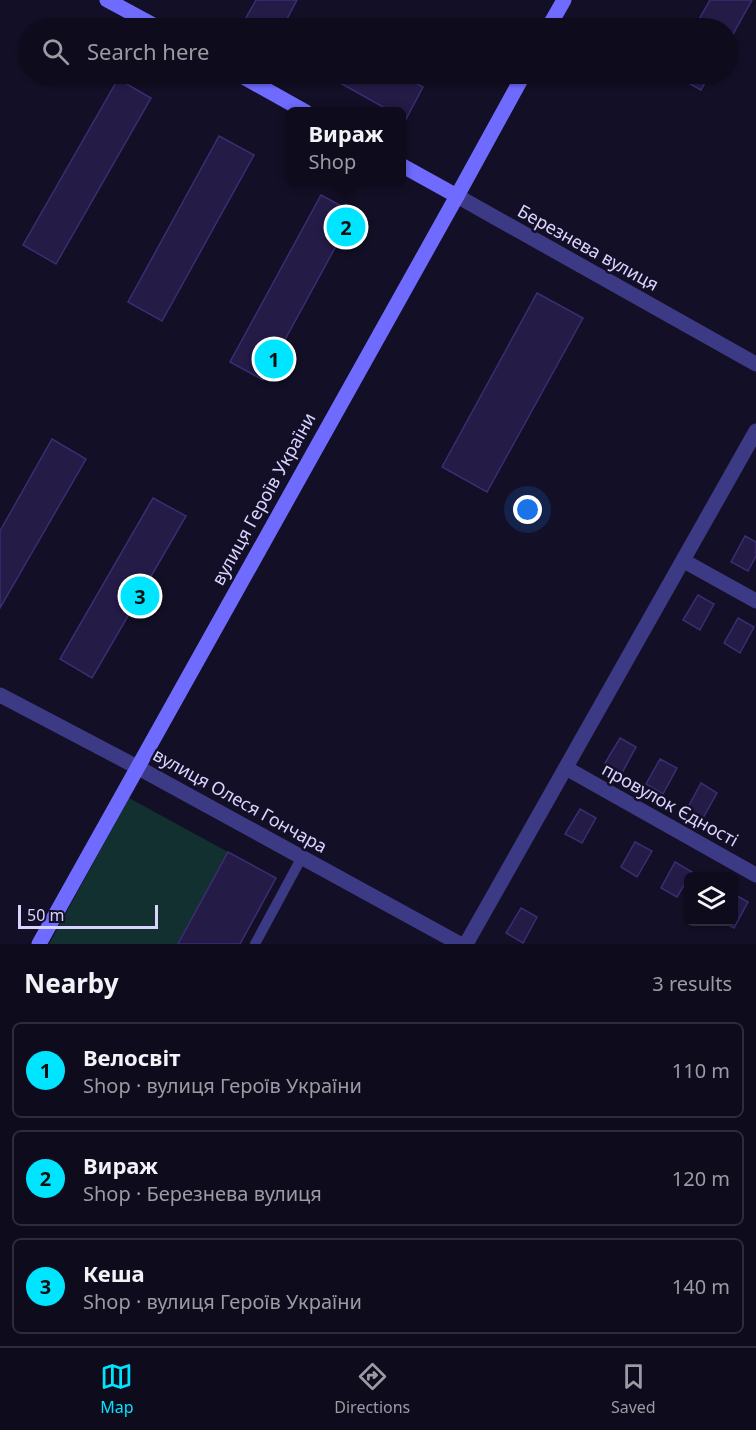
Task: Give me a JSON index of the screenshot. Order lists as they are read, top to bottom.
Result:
{
  "streets": {
    "street": [
      "Березнева вулиця",
      "вулиця Героїв України",
      "вулиця Олеся Гончара",
      "провулок Єдності"
    ]
  },
  "crossings": [
    ["Березнева вулиця", "вулиця Героїв України"],
    ["вулиця Героїв України", "вулиця Олеся Гончара"]
  ],
  "scale_bar": "50 m",
  "page": {
    "search": "Search here",
    "popup": ["Вираж", "Shop"],
    "pins": ["2", "1", "3"],
    "scale": "50 m",
    "heading": ["Nearby", "3 results"],
    "list": [
      {
        "mark": "1",
        "name": "Велосвіт",
        "note": "Shop · вулиця Героїв України",
        "value": "110 m"
      },
      {
        "mark": "2",
        "name": "Вираж",
        "note": "Shop · Березнева вулиця",
        "value": "120 m"
      },
      {
        "mark": "3",
        "name": "Кеша",
        "note": "Shop · вулиця Героїв України",
        "value": "140 m"
      }
    ],
    "nav": ["Map", "Directions", "Saved"]
  }
}
